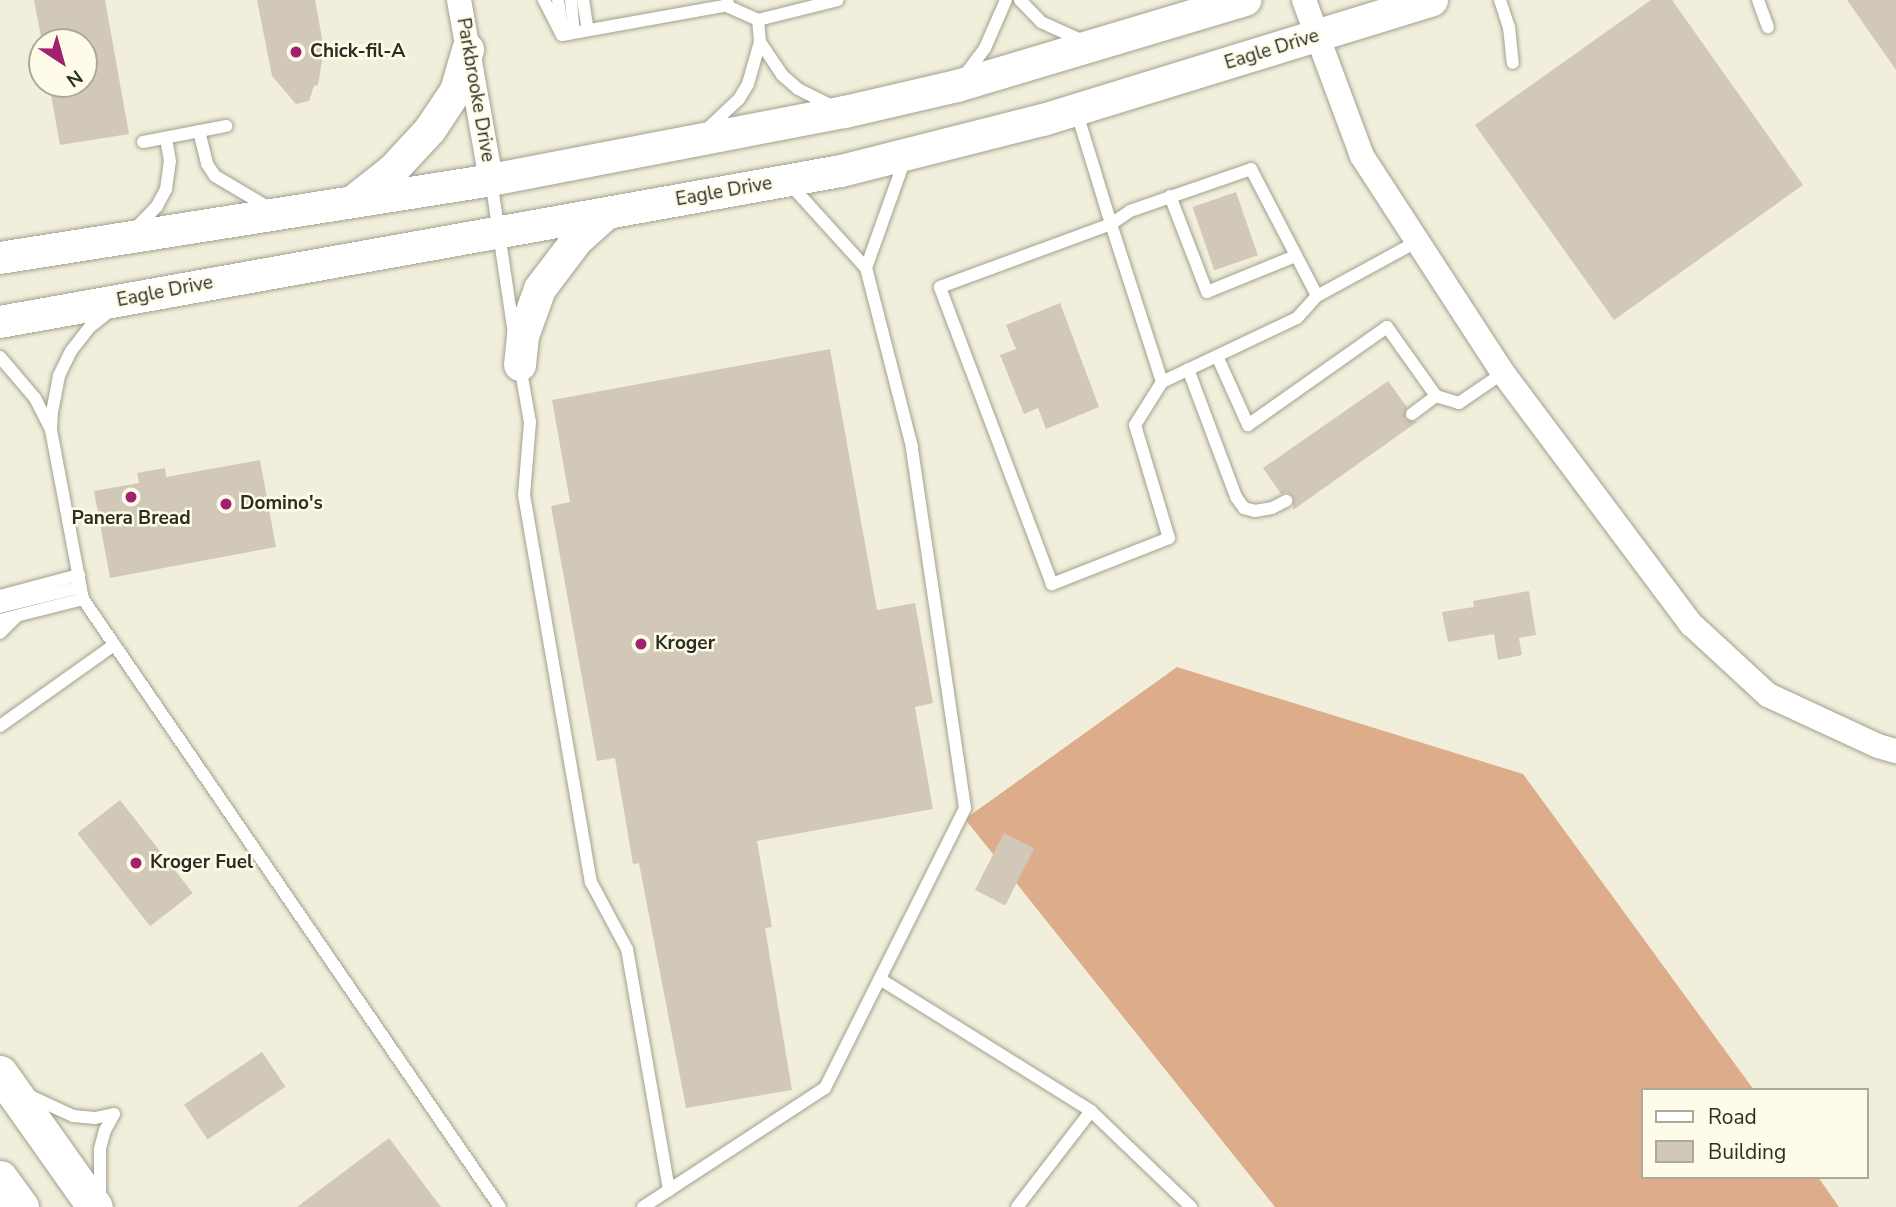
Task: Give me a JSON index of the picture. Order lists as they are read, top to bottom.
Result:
{
  "streets": {
    "street": ["Eagle Drive", "Parkbrooke Drive"]
  },
  "places": [
    "Chick-fil-A",
    "Panera Bread",
    "Domino's",
    "Kroger",
    "Kroger Fuel"
  ],
  "legend": ["Road", "Building"],
  "north": "bottom right"
}
